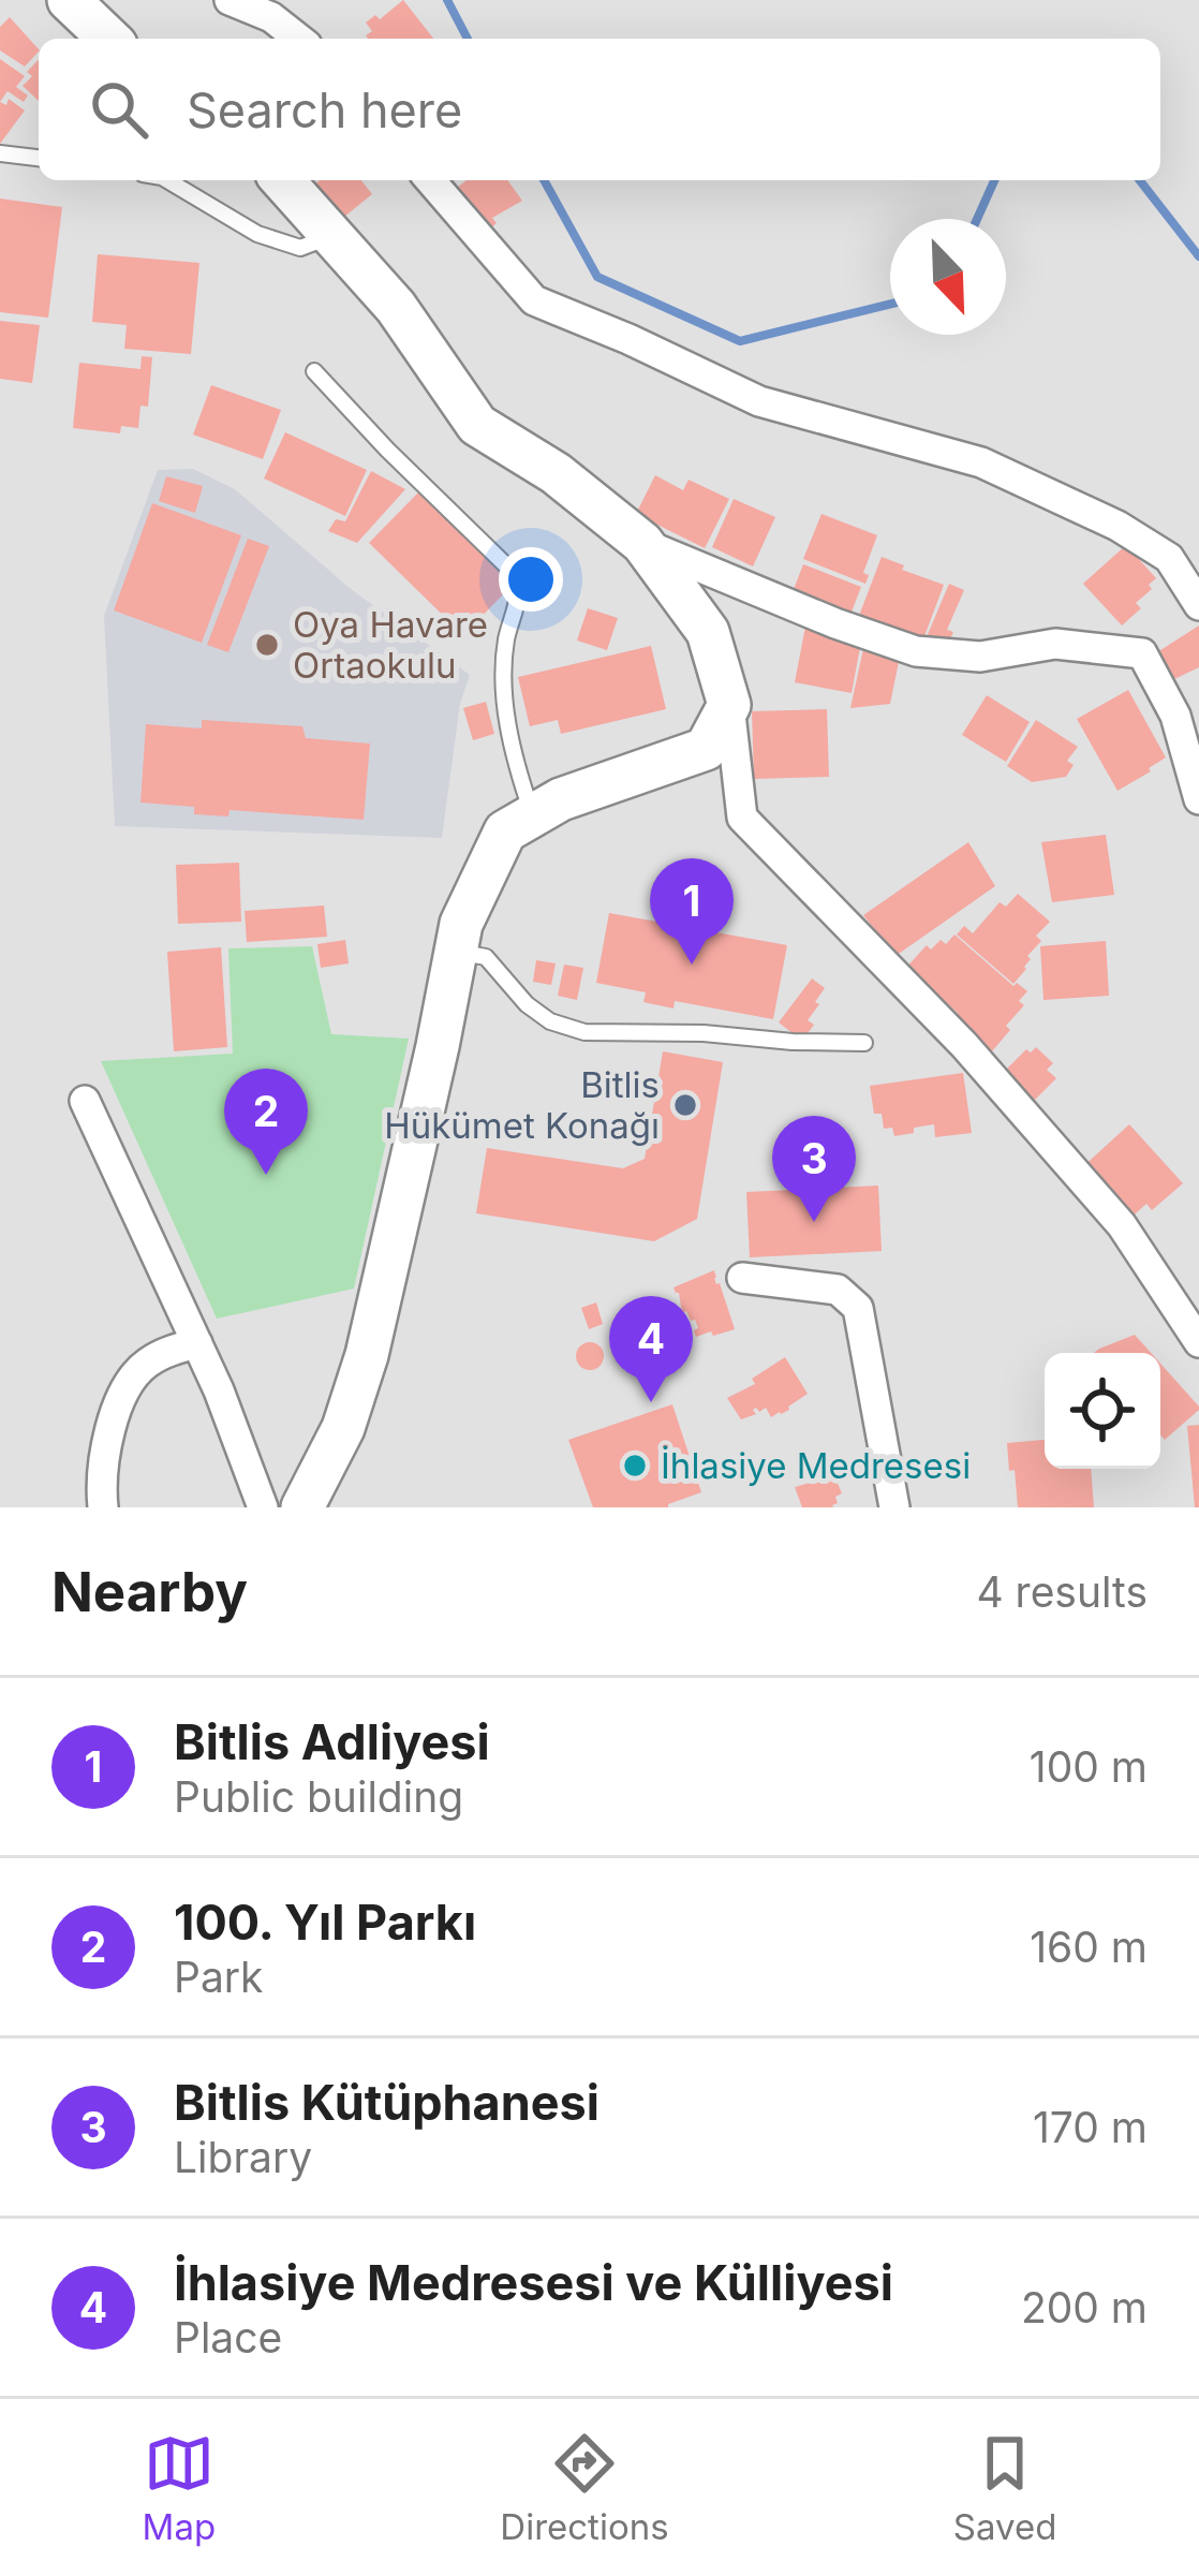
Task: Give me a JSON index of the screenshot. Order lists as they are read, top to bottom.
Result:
{
  "places": ["Oya Havare Ortaokulu", "Bitlis Hükümet Konağı", "İhlasiye Medresesi"],
  "north": "bottom right",
  "page": {
    "search": "Search here",
    "pins": [
      "1",
      "2",
      "3",
      "4"
    ],
    "heading": ["Nearby", "4 results"],
    "list": [
      {
        "mark": "1",
        "name": "Bitlis Adliyesi",
        "note": "Public building",
        "value": "100 m"
      },
      {
        "mark": "2",
        "name": "100. Yıl Parkı",
        "note": "Park",
        "value": "160 m"
      },
      {
        "mark": "3",
        "name": "Bitlis Kütüphanesi",
        "note": "Library",
        "value": "170 m"
      },
      {
        "mark": "4",
        "name": "İhlasiye Medresesi ve Külliyesi",
        "note": "Place",
        "value": "200 m"
      }
    ],
    "nav": ["Map", "Directions", "Saved"]
  }
}
